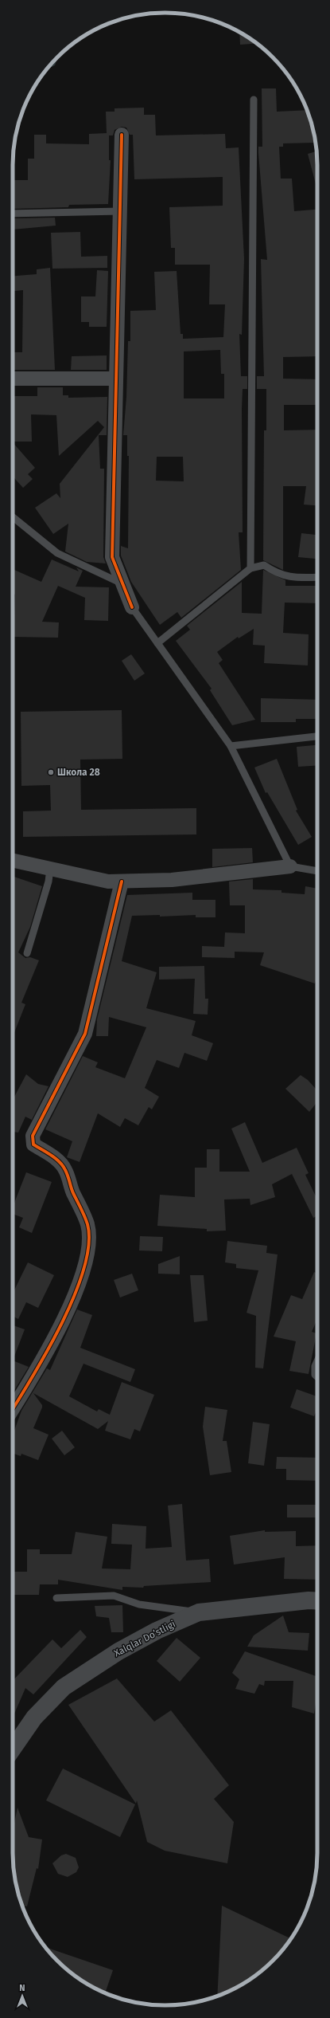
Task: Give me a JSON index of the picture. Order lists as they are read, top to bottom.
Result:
{
  "streets": {
    "main road": ["Xalqlar Do’stligi"]
  },
  "places": ["Школа 28"],
  "north": "top"
}
